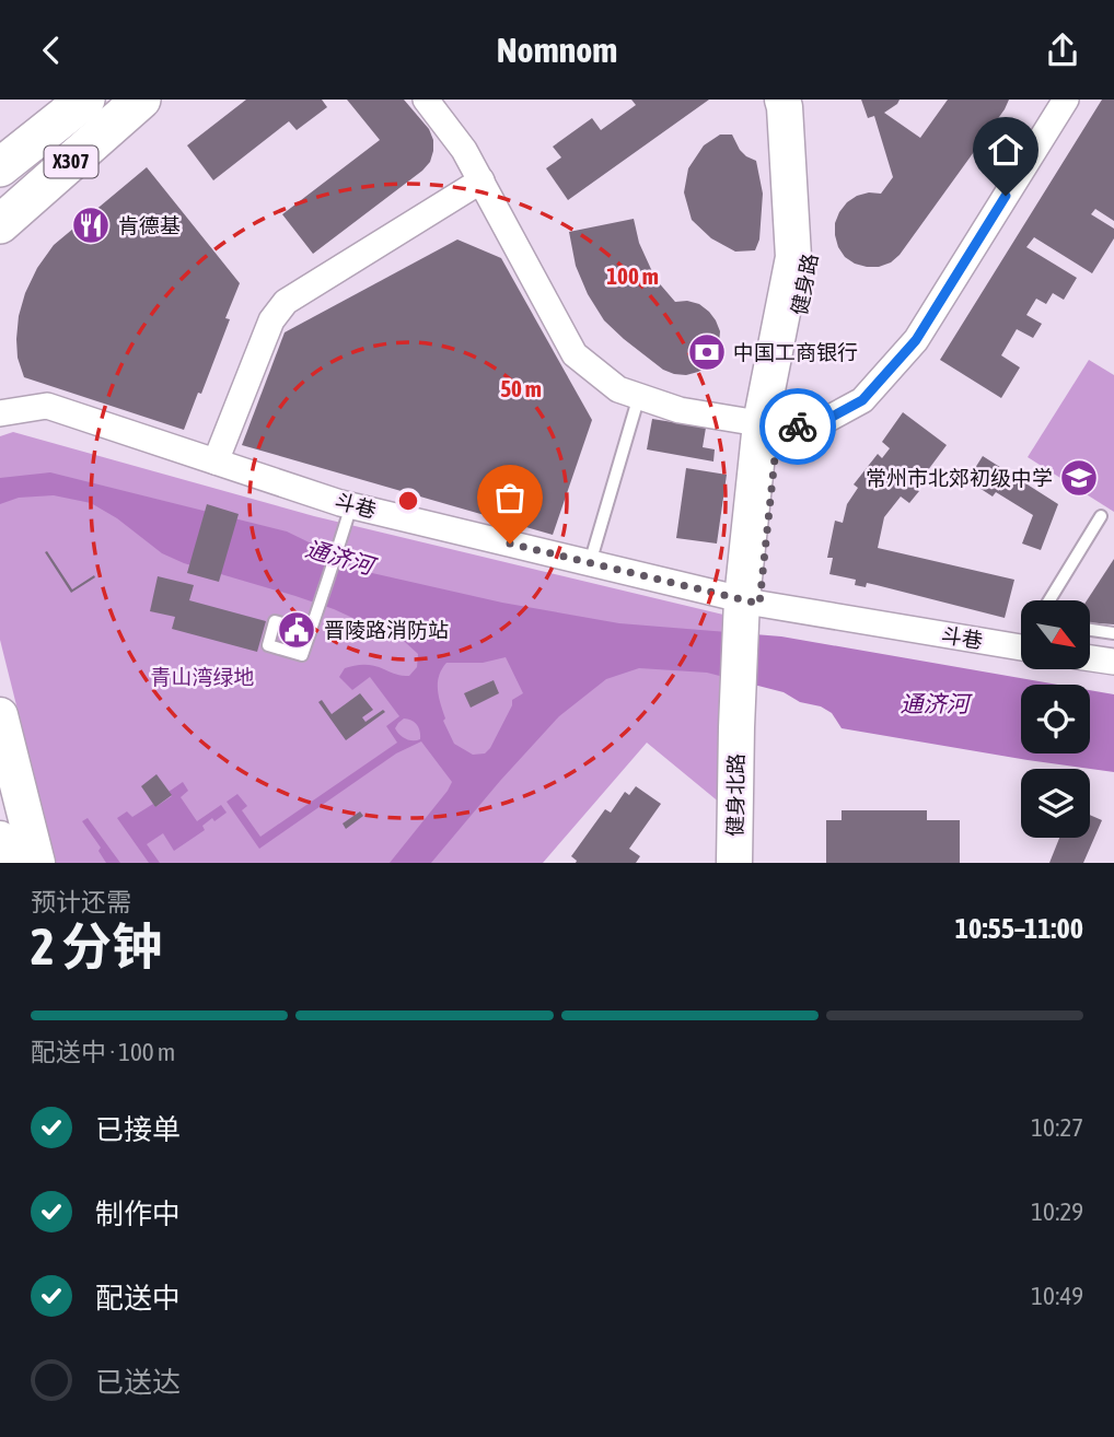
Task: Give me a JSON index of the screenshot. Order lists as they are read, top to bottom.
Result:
{
  "streets": {
    "main road": ["X307", "健身路", "健身北路"],
    "street": ["斗巷"]
  },
  "crossings": [
    ["健身路", "斗巷"],
    ["健身路", "健身北路"]
  ],
  "water": ["通济河"],
  "parks": ["青山湾绿地"],
  "places": {
    "restaurant": ["肯德基"],
    "bank": ["中国工商银行"],
    "school or university": ["常州市北郊初级中学"],
    "public building": ["晋陵路消防站"]
  },
  "north": "bottom right",
  "page": {
    "header": "Nomnom",
    "heading": ["2 分钟", "预计还需", "10:55–11:00"],
    "bar": "配送中 · 100 m",
    "list": [
      ["已接单", "10:27"],
      ["制作中", "10:29"],
      ["配送中", "10:49"],
      "已送达"
    ]
  },
  "rings": ["100 m", "50 m"]
}
